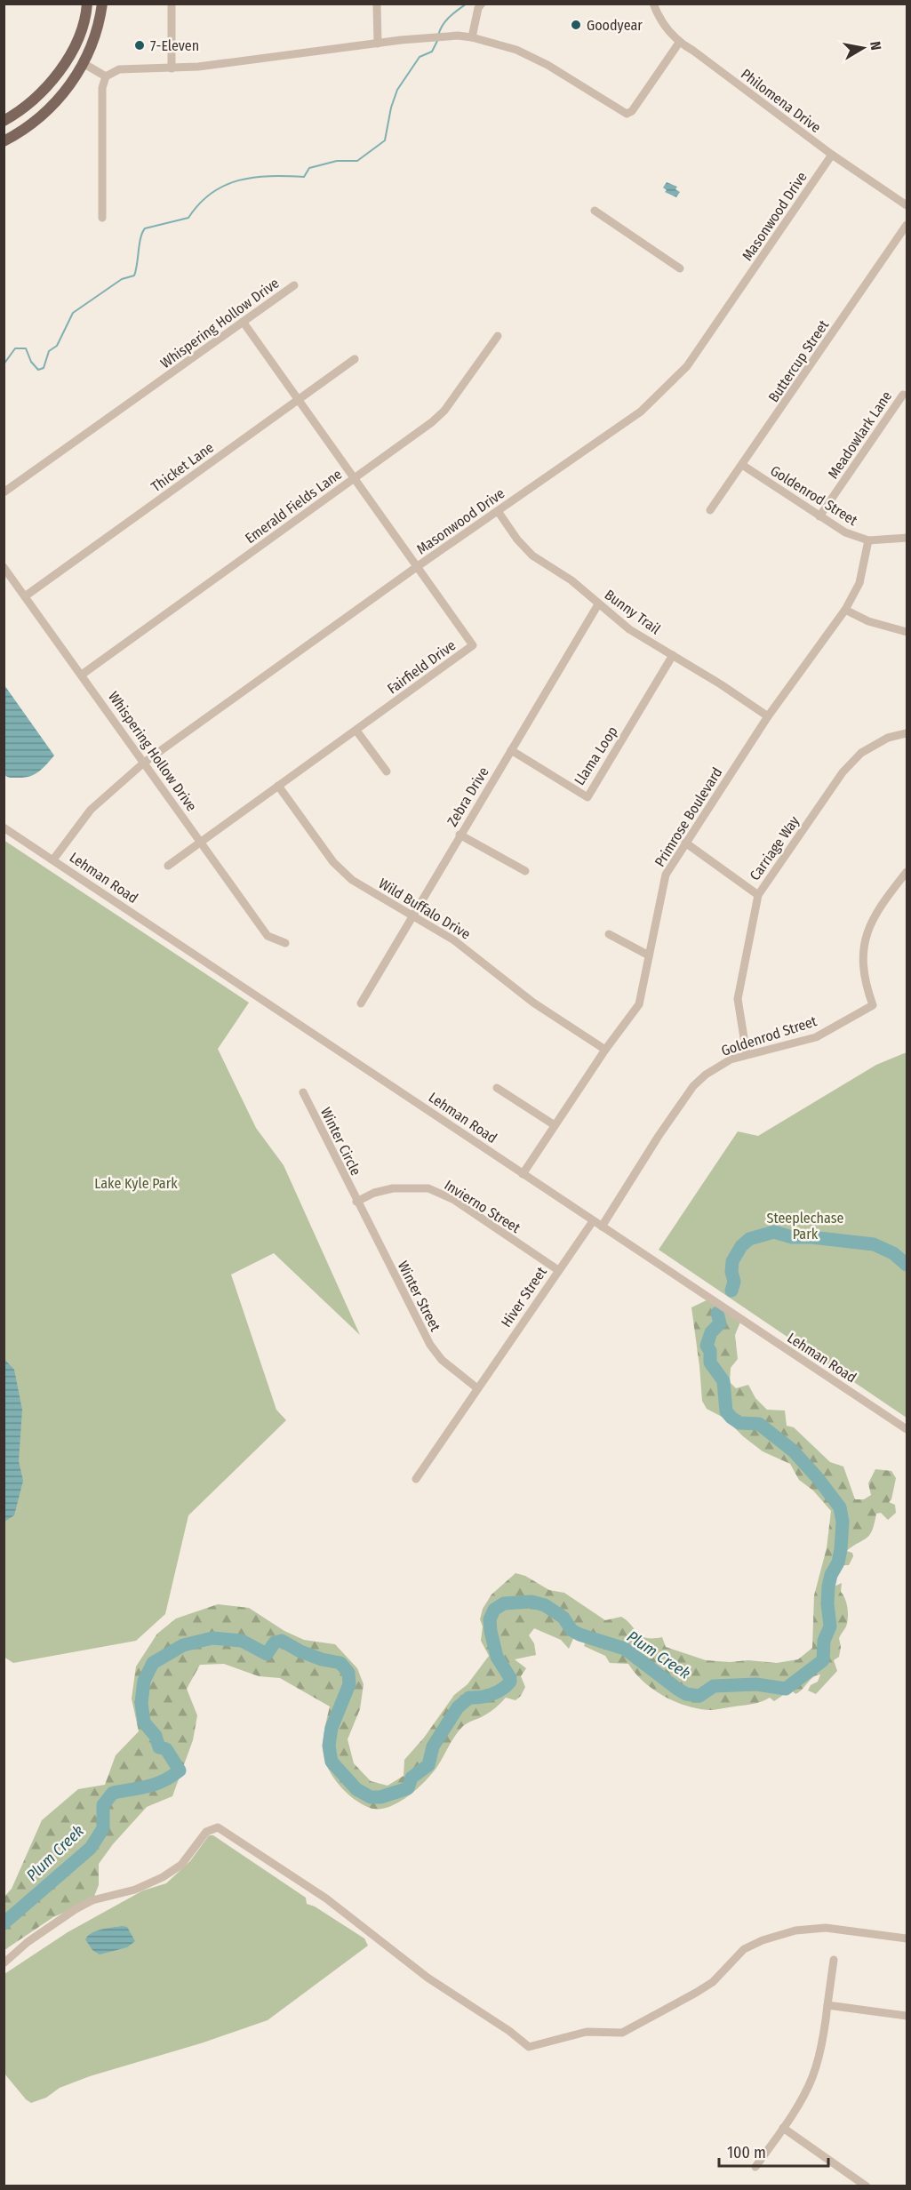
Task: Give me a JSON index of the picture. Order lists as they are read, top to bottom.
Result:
{
  "streets": {
    "street": [
      "Philomena Drive",
      "Masonwood Drive",
      "Whispering Hollow Drive",
      "Buttercup Street",
      "Meadowlark Lane",
      "Thicket Lane",
      "Goldenrod Street",
      "Emerald Fields Lane",
      "Bunny Trail",
      "Fairfield Drive",
      "Llama Loop",
      "Zebra Drive",
      "Primrose Boulevard",
      "Carriage Way",
      "Lehman Road",
      "Wild Buffalo Drive",
      "Winter Circle",
      "Invierno Street",
      "Winter Street",
      "Hiver Street"
    ]
  },
  "crossings": [
    ["Philomena Drive", "Masonwood Drive"],
    ["Masonwood Drive", "Whispering Hollow Drive"],
    ["Masonwood Drive", "Bunny Trail"],
    ["Masonwood Drive", "Fairfield Drive"],
    ["Masonwood Drive", "Lehman Road"],
    ["Whispering Hollow Drive", "Thicket Lane"],
    ["Whispering Hollow Drive", "Emerald Fields Lane"],
    ["Whispering Hollow Drive", "Fairfield Drive"],
    ["Buttercup Street", "Goldenrod Street"],
    ["Meadowlark Lane", "Goldenrod Street"],
    ["Thicket Lane", "Fairfield Drive"],
    ["Goldenrod Street", "Primrose Boulevard"],
    ["Goldenrod Street", "Carriage Way"],
    ["Goldenrod Street", "Lehman Road"],
    ["Emerald Fields Lane", "Fairfield Drive"],
    ["Bunny Trail", "Llama Loop"],
    ["Bunny Trail", "Zebra Drive"],
    ["Bunny Trail", "Primrose Boulevard"],
    ["Fairfield Drive", "Wild Buffalo Drive"],
    ["Llama Loop", "Zebra Drive"],
    ["Zebra Drive", "Wild Buffalo Drive"],
    ["Primrose Boulevard", "Lehman Road"],
    ["Primrose Boulevard", "Wild Buffalo Drive"],
    ["Lehman Road", "Hiver Street"],
    ["Winter Circle", "Invierno Street"],
    ["Winter Circle", "Winter Street"],
    ["Invierno Street", "Winter Street"],
    ["Invierno Street", "Hiver Street"],
    ["Winter Street", "Hiver Street"]
  ],
  "water": ["Plum Creek"],
  "parks": ["Lake Kyle Park", "Steeplechase Park"],
  "places": ["Goodyear", "7-Eleven"],
  "scale_bar": "100 m",
  "north": "right"
}
